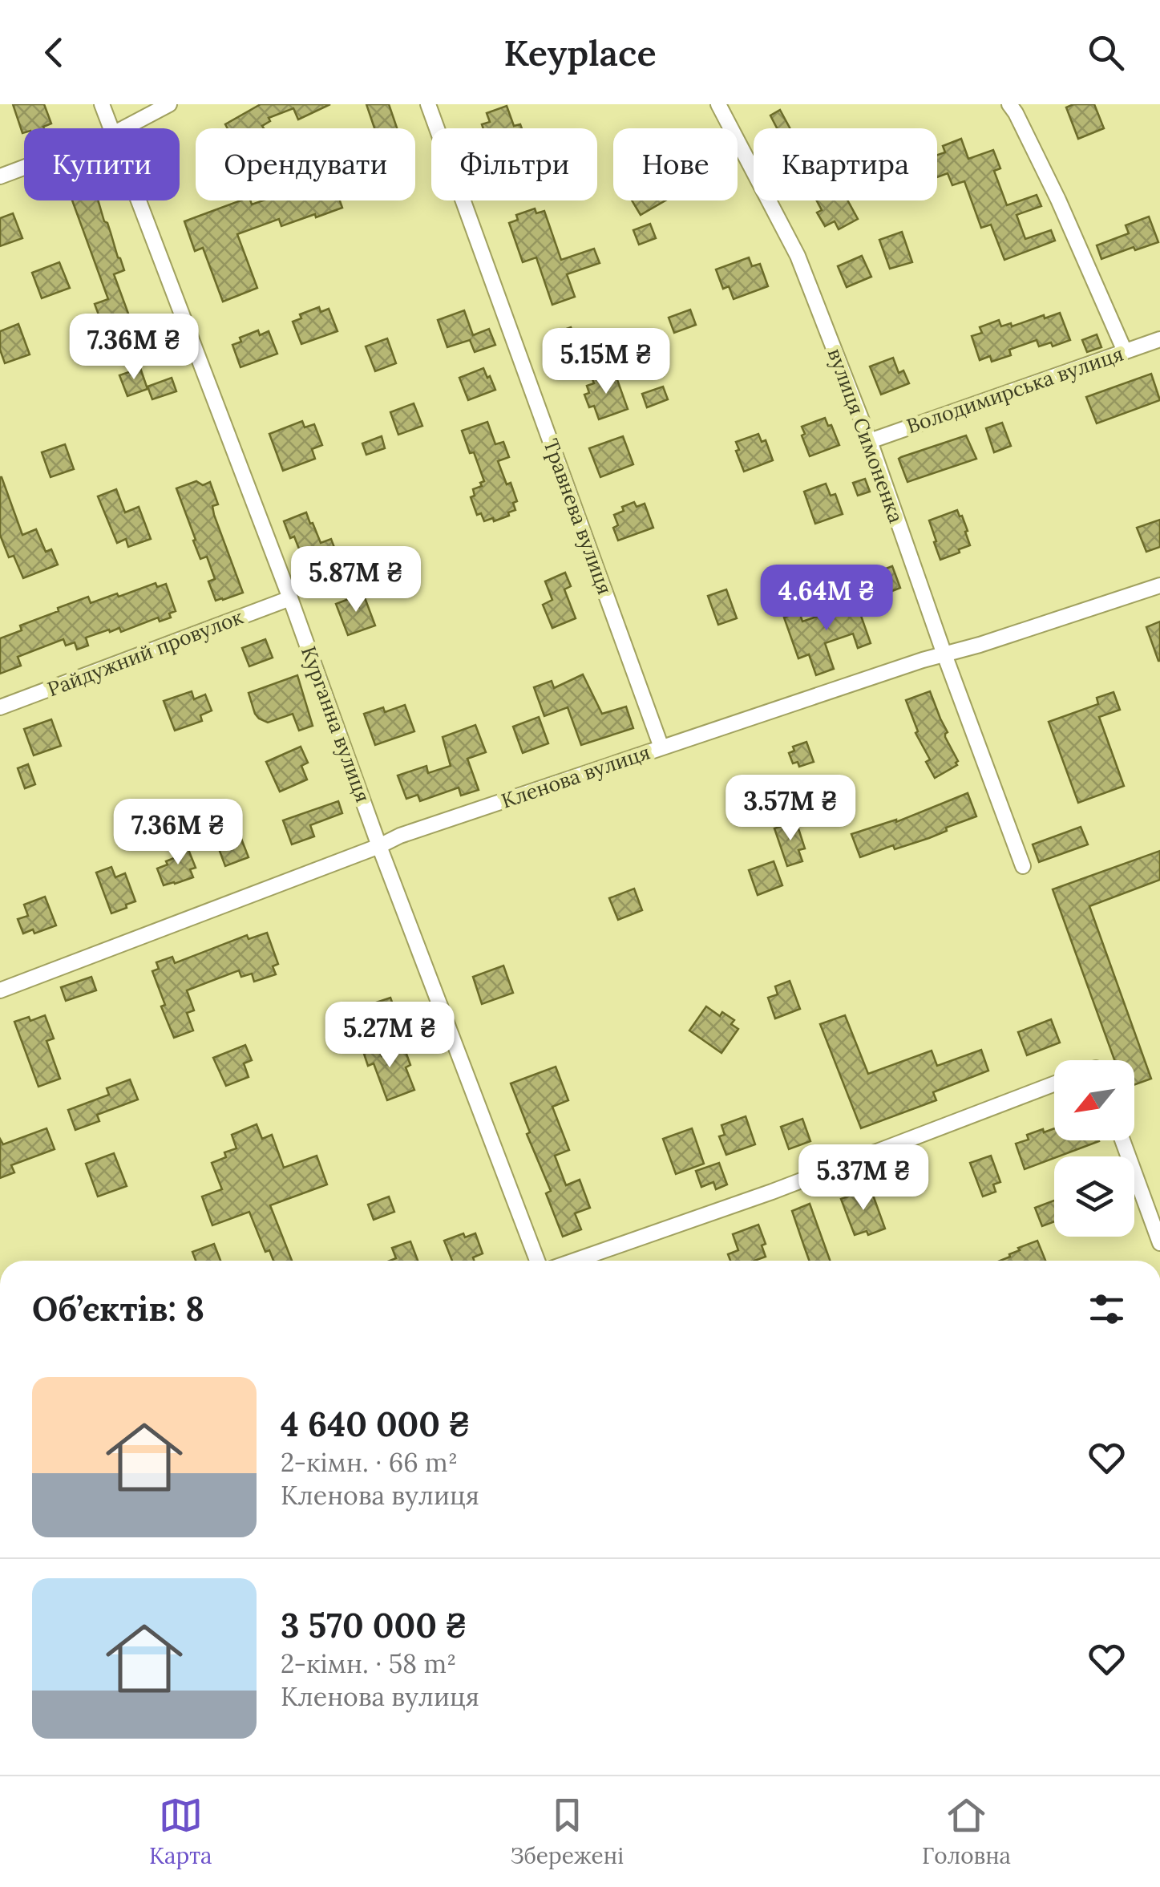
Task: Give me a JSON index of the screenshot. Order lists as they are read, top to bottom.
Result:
{
  "streets": {
    "street": [
      "Володимирська вулиця",
      "вулиця Симоненка",
      "Травнева вулиця",
      "Райдужний провулок",
      "Курганна вулиця",
      "Кленова вулиця"
    ]
  },
  "crossings": [
    ["Володимирська вулиця", "вулиця Симоненка"],
    ["вулиця Симоненка", "Кленова вулиця"],
    ["Травнева вулиця", "Кленова вулиця"],
    ["Райдужний провулок", "Курганна вулиця"],
    ["Курганна вулиця", "Кленова вулиця"]
  ],
  "north": "bottom left",
  "page": {
    "header": "Keyplace",
    "chip": [
      "Купити",
      "Орендувати",
      "Фільтри",
      "Нове",
      "Квартира"
    ],
    "price": [
      "7.36M ₴",
      "5.15M ₴",
      "5.87M ₴",
      "4.64M ₴",
      "3.57M ₴",
      "7.36M ₴",
      "5.27M ₴",
      "5.37M ₴"
    ],
    "heading": "Об’єктів: 8",
    "list": [
      {
        "name": "4 640 000 ₴",
        "note": "2-кімн. · 66 m² · Кленова вулиця"
      },
      {
        "name": "3 570 000 ₴",
        "note": "2-кімн. · 58 m² · Кленова вулиця"
      }
    ],
    "tabs": ["Карта", "Збережені", "Головна"]
  }
}
